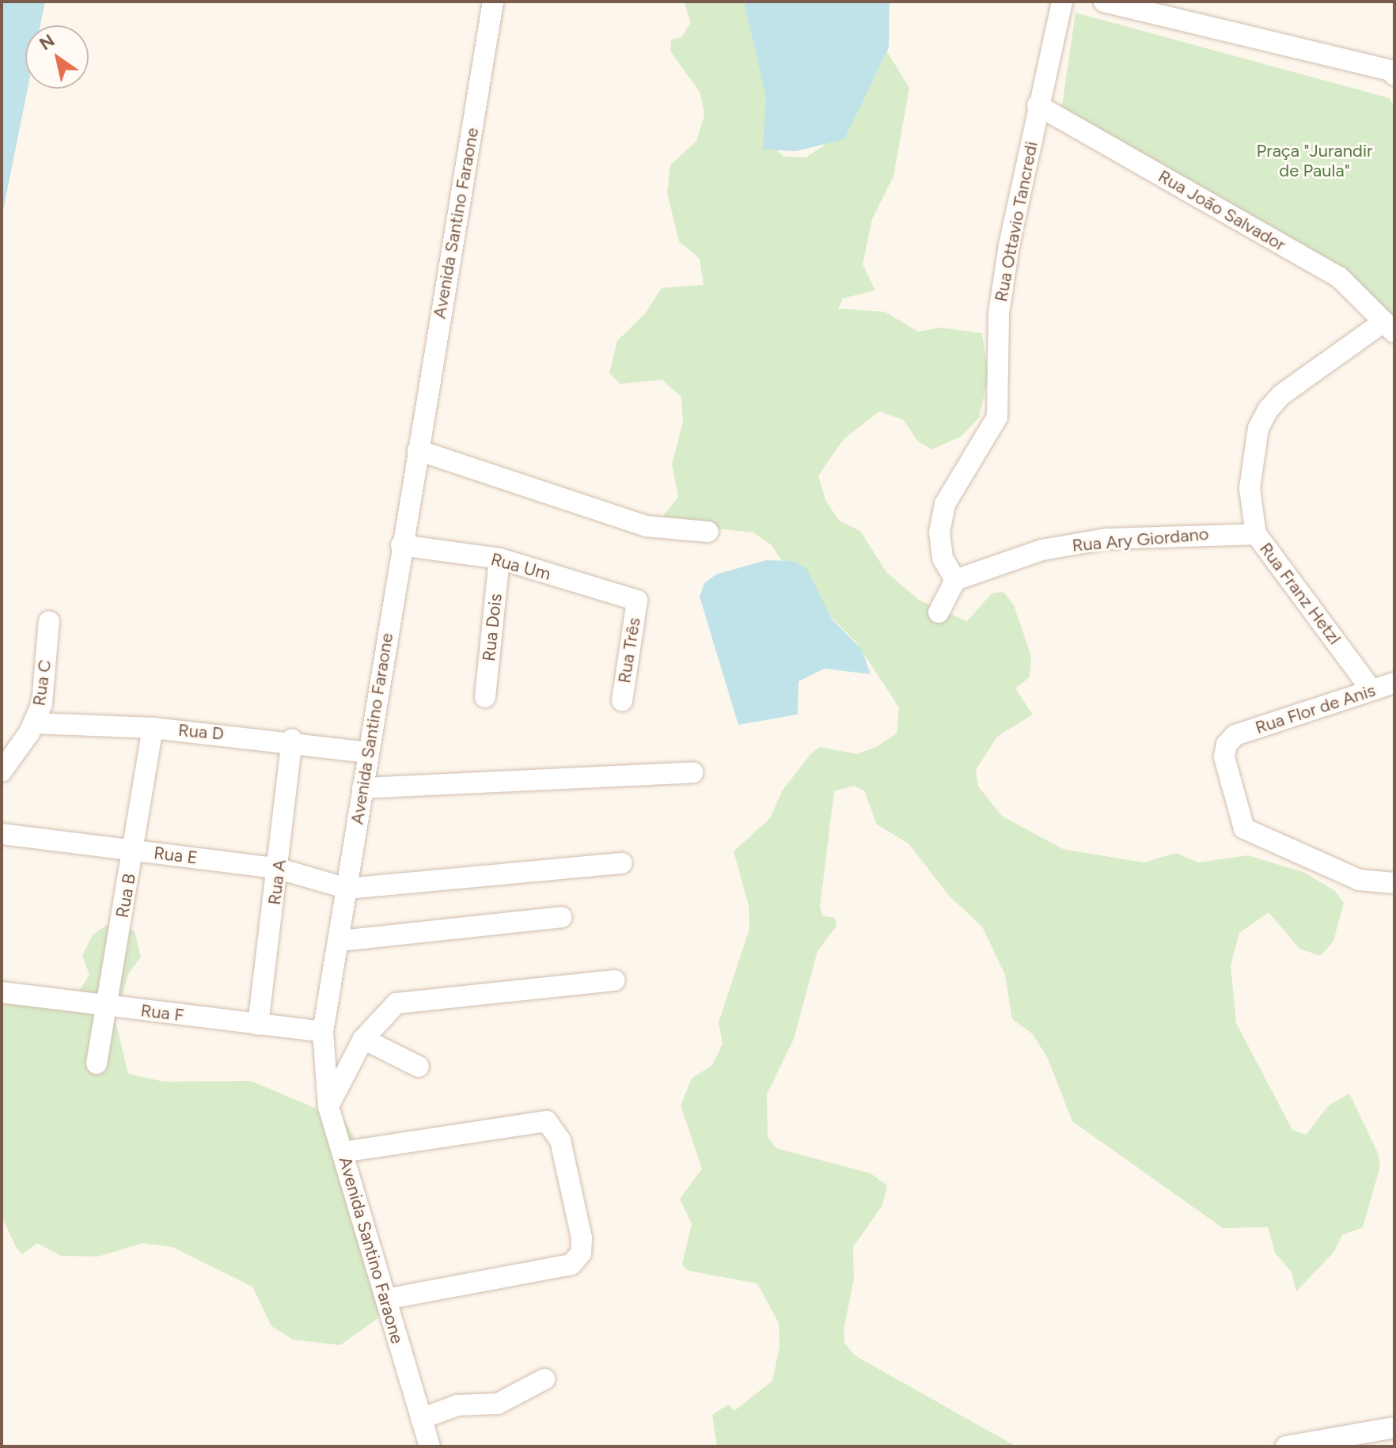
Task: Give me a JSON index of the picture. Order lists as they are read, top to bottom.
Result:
{
  "streets": {
    "street": [
      "Rua João Salvador",
      "Rua Ottavio Tancredi",
      "Avenida Santino Faraone",
      "Rua Ary Giordano",
      "Rua Um",
      "Rua Franz Hetzl",
      "Rua Dois",
      "Rua Três",
      "Rua C",
      "Rua Flor de Anis",
      "Rua D",
      "Rua E",
      "Rua A",
      "Rua B",
      "Rua F"
    ]
  },
  "crossings": [
    ["Rua João Salvador", "Rua Ottavio Tancredi"],
    ["Rua João Salvador", "Rua Franz Hetzl"],
    ["Rua Ottavio Tancredi", "Rua Ary Giordano"],
    ["Avenida Santino Faraone", "Rua Um"],
    ["Avenida Santino Faraone", "Rua D"],
    ["Avenida Santino Faraone", "Rua E"],
    ["Avenida Santino Faraone", "Rua F"],
    ["Rua Ary Giordano", "Rua Franz Hetzl"],
    ["Rua Um", "Rua Dois"],
    ["Rua Um", "Rua Três"],
    ["Rua Franz Hetzl", "Rua Flor de Anis"],
    ["Rua C", "Rua D"],
    ["Rua D", "Rua A"],
    ["Rua D", "Rua B"],
    ["Rua E", "Rua A"],
    ["Rua E", "Rua B"],
    ["Rua A", "Rua F"],
    ["Rua B", "Rua F"]
  ],
  "parks": ["Praça \"Jurandir de Paula\""],
  "north": "top left"
}
